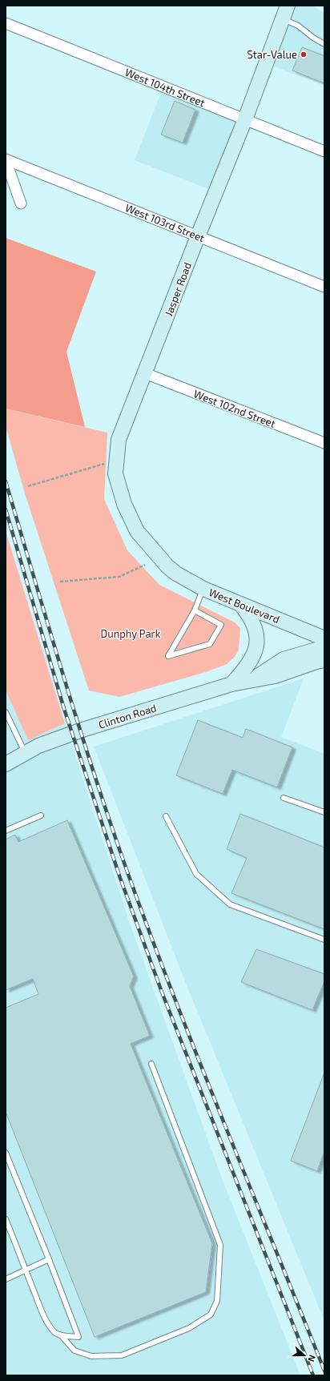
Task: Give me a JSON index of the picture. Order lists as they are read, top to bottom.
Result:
{
  "streets": {
    "street": [
      "West 104th Street",
      "West 103rd Street",
      "Jasper Road",
      "West 102nd Street",
      "West Boulevard",
      "Clinton Road"
    ]
  },
  "crossings": [
    ["West 104th Street", "Jasper Road"],
    ["West 103rd Street", "Jasper Road"],
    ["Jasper Road", "West 102nd Street"],
    ["Jasper Road", "West Boulevard"],
    ["West Boulevard", "Clinton Road"]
  ],
  "parks": ["Dunphy Park"],
  "places": ["Star-Value"],
  "north": "right"
}
